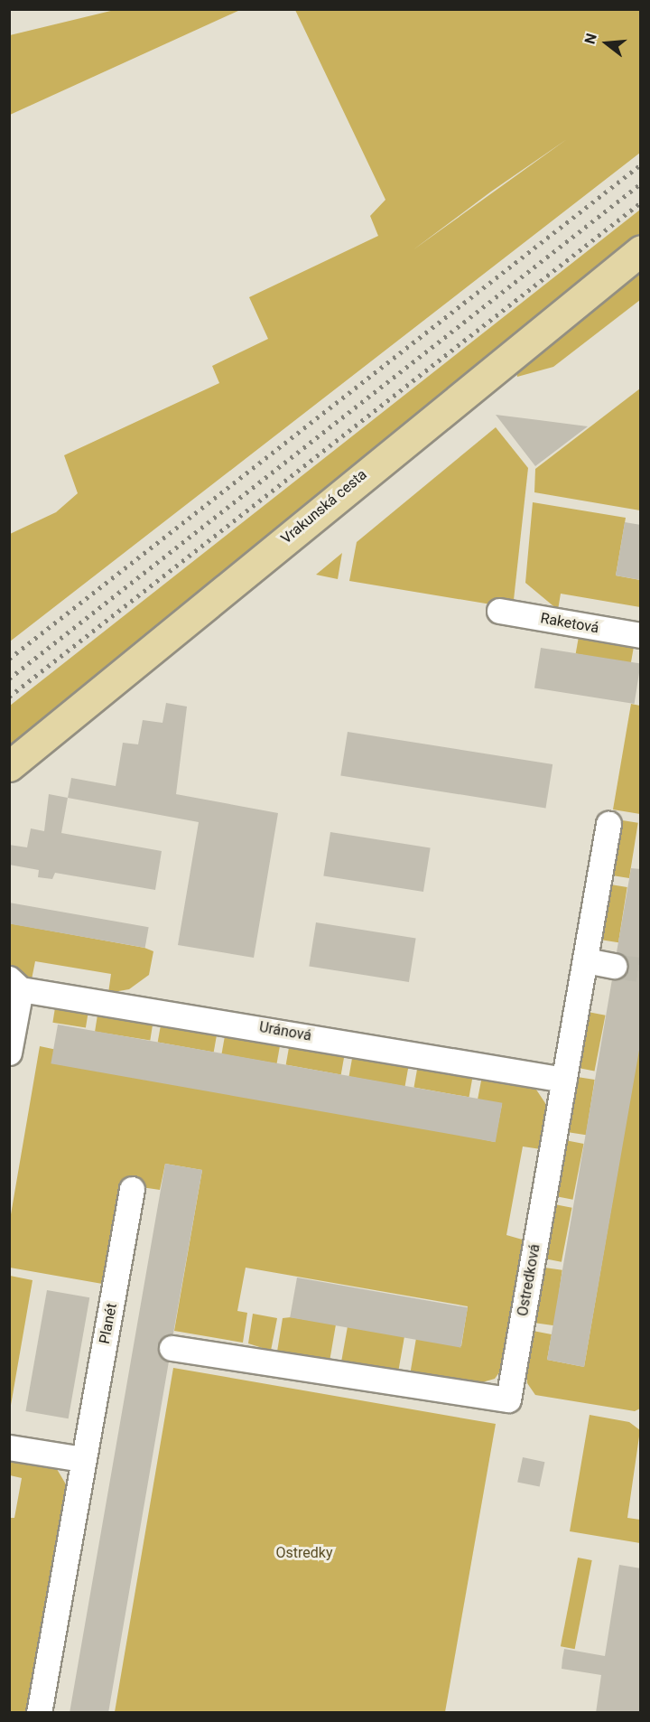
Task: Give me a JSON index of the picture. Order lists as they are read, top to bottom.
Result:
{
  "streets": {
    "main road": ["Vrakunská cesta"],
    "street": [
      "Raketová",
      "Uránová",
      "Ostredková",
      "Planét"
    ]
  },
  "crossings": [
    ["Uránová", "Ostredková"]
  ],
  "parks": ["Ostredky"],
  "north": "left"
}
